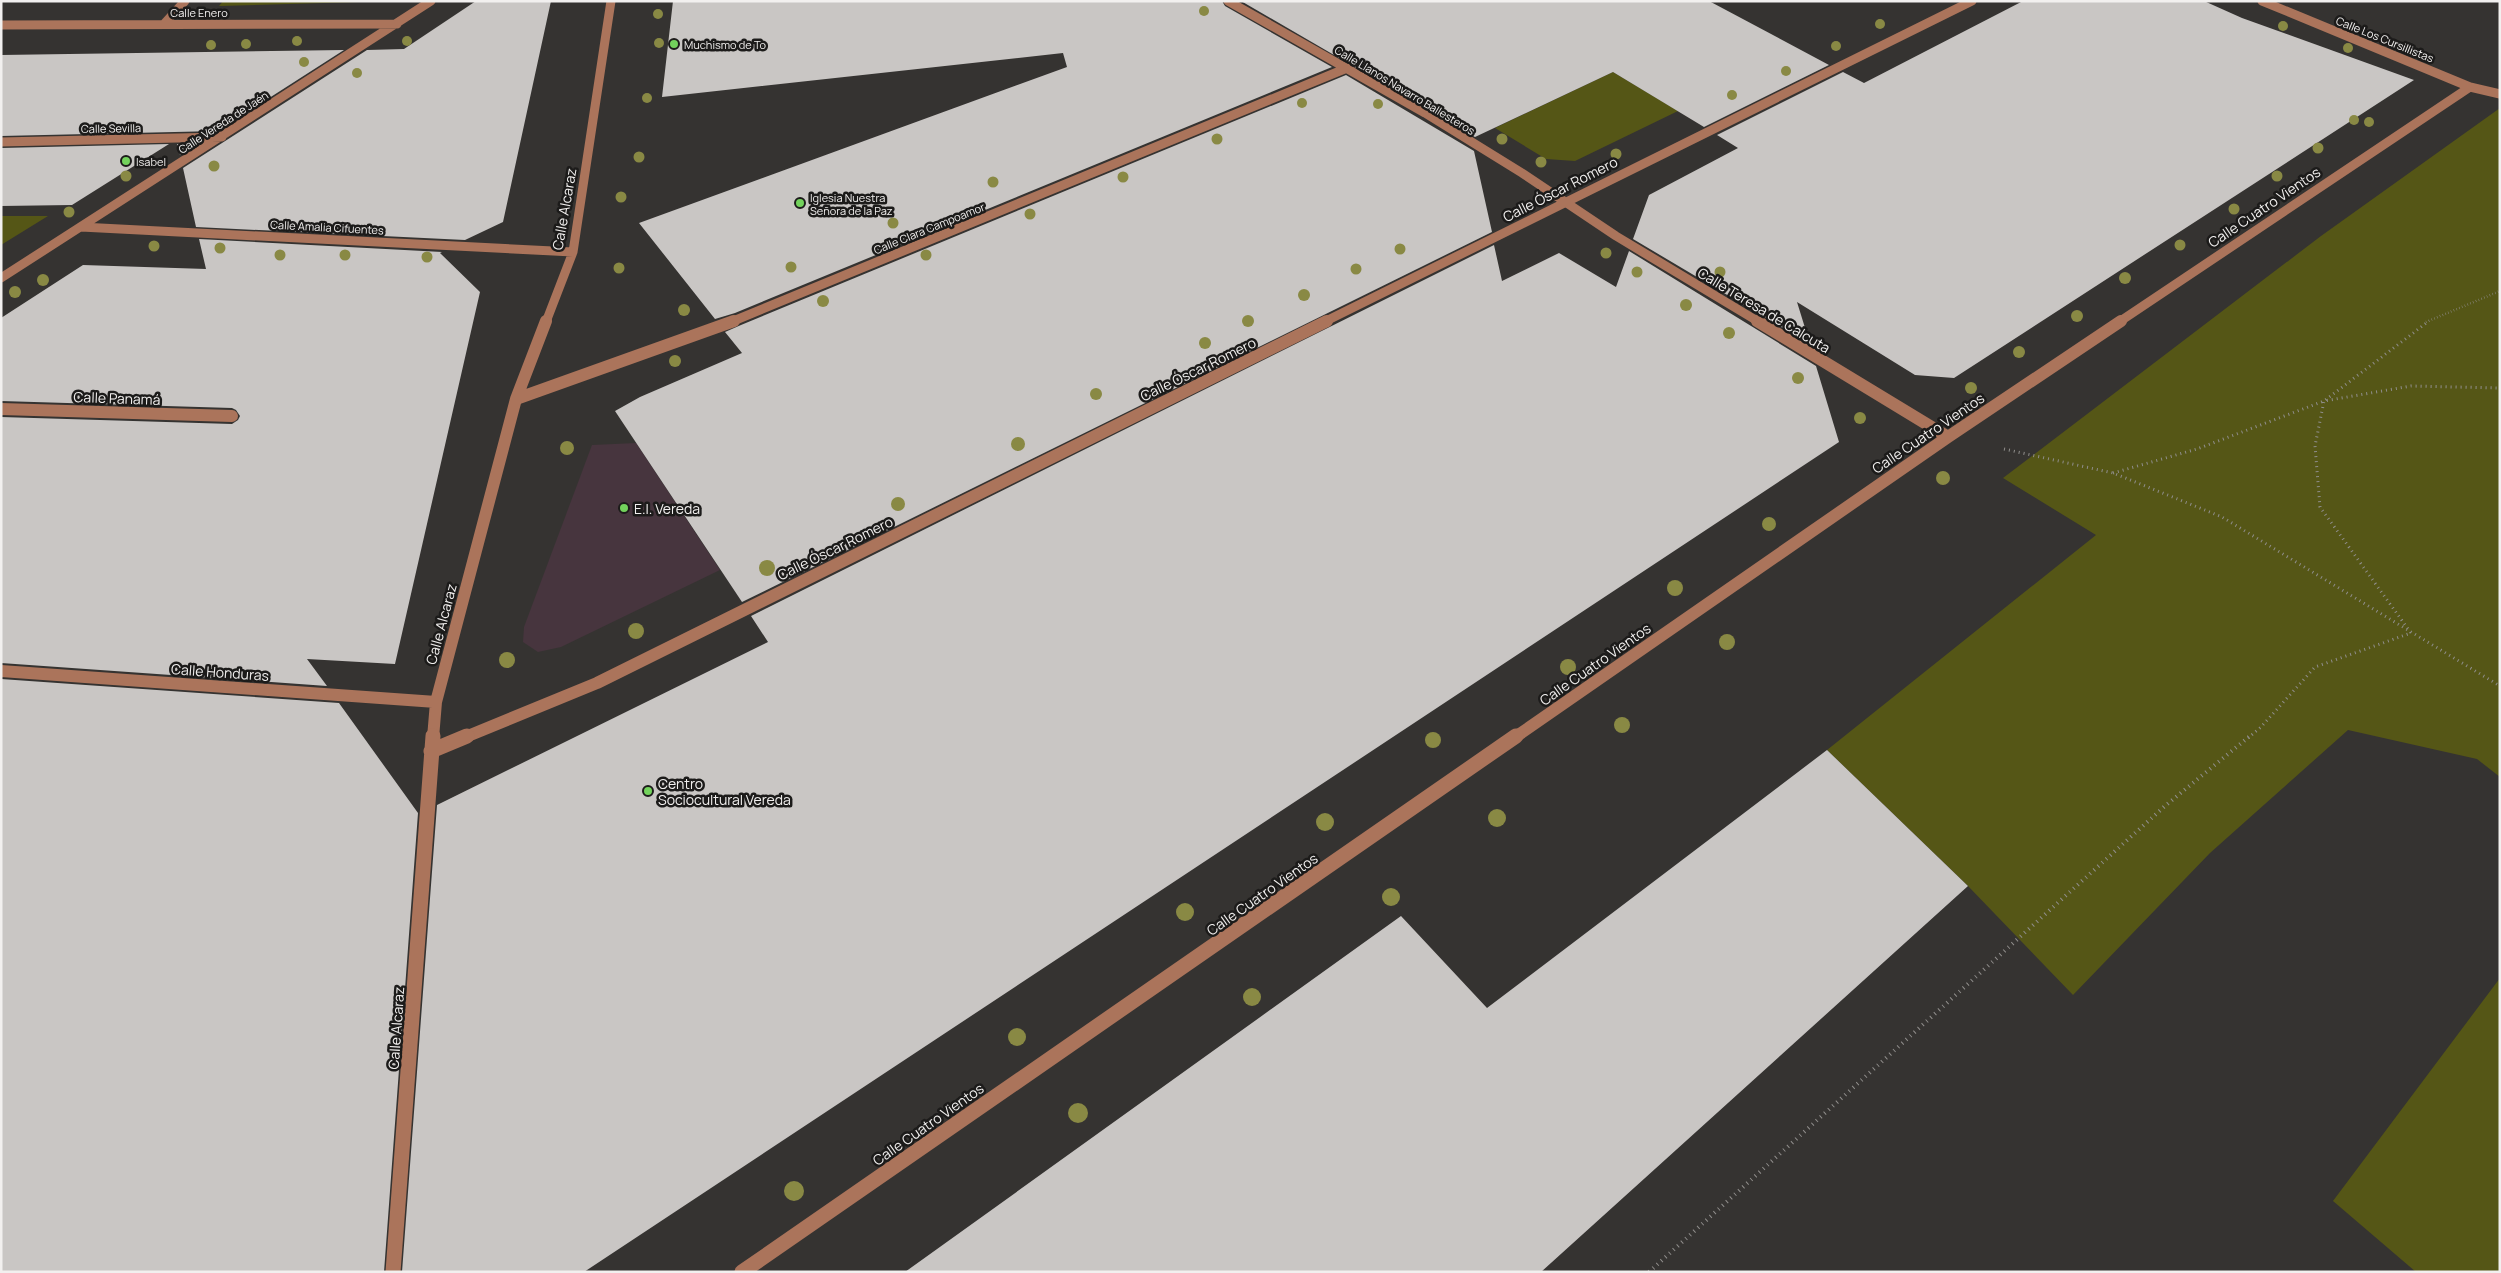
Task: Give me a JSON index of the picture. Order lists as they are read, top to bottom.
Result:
{
  "streets": {
    "street": [
      "Calle Enero",
      "Calle Los Cursillistas",
      "Calle Llanos Navarro Ballesteros",
      "Calle Vereda de Jaén",
      "Calle Sevilla",
      "Calle Óscar Romero",
      "Calle Cuatro Vientos",
      "Calle Alcaraz",
      "Calle Amalia Cifuentes",
      "Calle Clara Campoamor",
      "Calle Teresa de Calcuta",
      "Calle Panamá",
      "Calle Honduras"
    ]
  },
  "crossings": [
    ["Calle Enero", "Calle Vereda de Jaén"],
    ["Calle Los Cursillistas", "Calle Cuatro Vientos"],
    ["Calle Llanos Navarro Ballesteros", "Calle Óscar Romero"],
    ["Calle Llanos Navarro Ballesteros", "Calle Clara Campoamor"],
    ["Calle Llanos Navarro Ballesteros", "Calle Teresa de Calcuta"],
    ["Calle Vereda de Jaén", "Calle Sevilla"],
    ["Calle Vereda de Jaén", "Calle Amalia Cifuentes"],
    ["Calle Óscar Romero", "Calle Alcaraz"],
    ["Calle Óscar Romero", "Calle Teresa de Calcuta"],
    ["Calle Cuatro Vientos", "Calle Teresa de Calcuta"],
    ["Calle Alcaraz", "Calle Amalia Cifuentes"],
    ["Calle Alcaraz", "Calle Clara Campoamor"],
    ["Calle Alcaraz", "Calle Honduras"]
  ],
  "places": [
    "Muchismo de To",
    "Isabel",
    "Iglesia Nuestra Señora de la Paz",
    "E.I. Vereda",
    "Centro Sociocultural Vereda"
  ]
}
